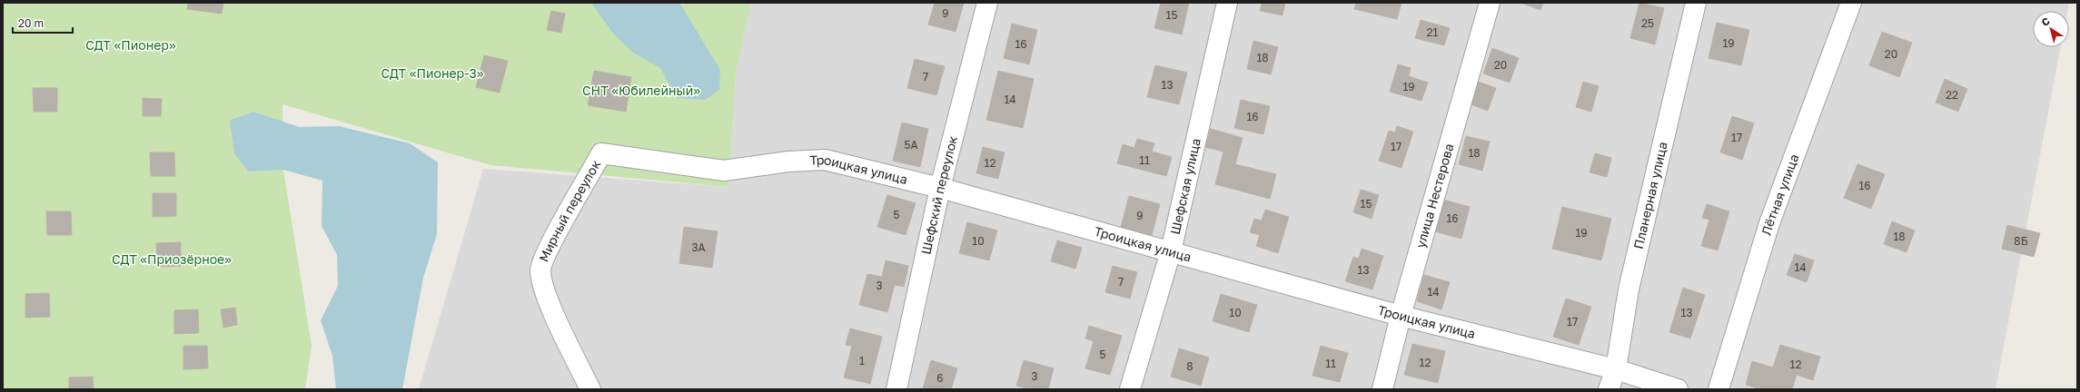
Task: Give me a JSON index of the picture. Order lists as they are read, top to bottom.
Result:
{
  "streets": {
    "street": [
      "Троицкая улица",
      "Шефская улица",
      "Лётная улица",
      "Шефский переулок",
      "улица Нестерова",
      "Планерная улица",
      "Мирный переулок"
    ]
  },
  "crossings": [
    ["Троицкая улица", "Шефская улица"],
    ["Троицкая улица", "Шефский переулок"],
    ["Троицкая улица", "улица Нестерова"],
    ["Троицкая улица", "Планерная улица"],
    ["Троицкая улица", "Мирный переулок"]
  ],
  "parks": [
    "СДТ «Пионер»",
    "СДТ «Пионер-3»",
    "СНТ «Юбилейный»",
    "СДТ «Приозёрное»"
  ],
  "house_numbers": [
    "9",
    "15",
    "25",
    "21",
    "19",
    "16",
    "20",
    "18",
    "20",
    "7",
    "13",
    "19",
    "22",
    "14",
    "16",
    "17",
    "5А",
    "17",
    "18",
    "11",
    "12",
    "16",
    "15",
    "5",
    "9",
    "16",
    "19",
    "18",
    "10",
    "8Б",
    "3А",
    "14",
    "13",
    "7",
    "3",
    "14",
    "10",
    "13",
    "17",
    "5",
    "1",
    "12",
    "11",
    "12",
    "8",
    "3",
    "6"
  ],
  "scale_bar": "20 m",
  "north": "top left"
}
